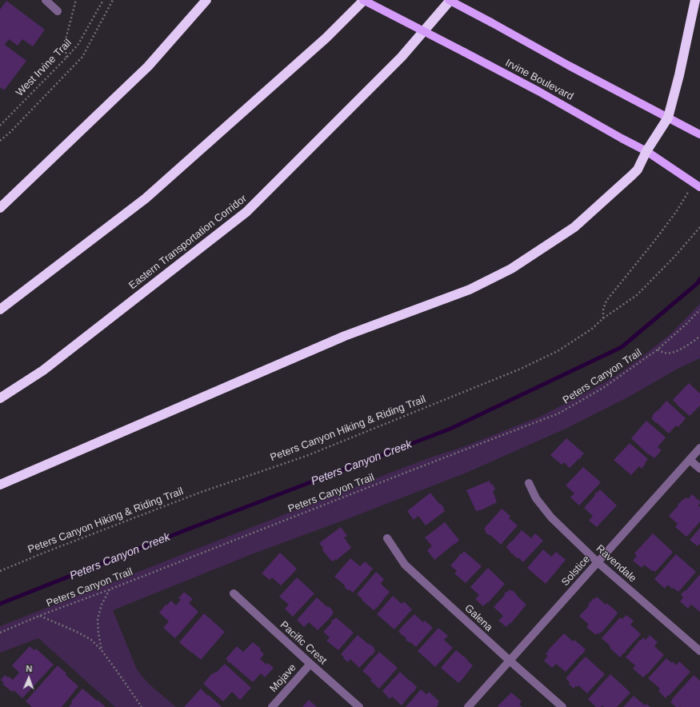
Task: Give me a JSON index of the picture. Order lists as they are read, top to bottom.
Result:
{
  "streets": {
    "highway": ["Eastern Transportation Corridor"],
    "main road": ["Irvine Boulevard"],
    "street": [
      "Ravendale",
      "Solstice",
      "Galena",
      "Pacific Crest",
      "Mojave"
    ],
    "path": ["West Irvine Trail", "Peters Canyon Trail", "Peters Canyon Hiking & Riding Trail"]
  },
  "crossings": [
    ["Ravendale", "Solstice"],
    ["Solstice", "Galena"],
    ["Pacific Crest", "Mojave"]
  ],
  "water": ["Peters Canyon Creek"],
  "north": "top"
}
